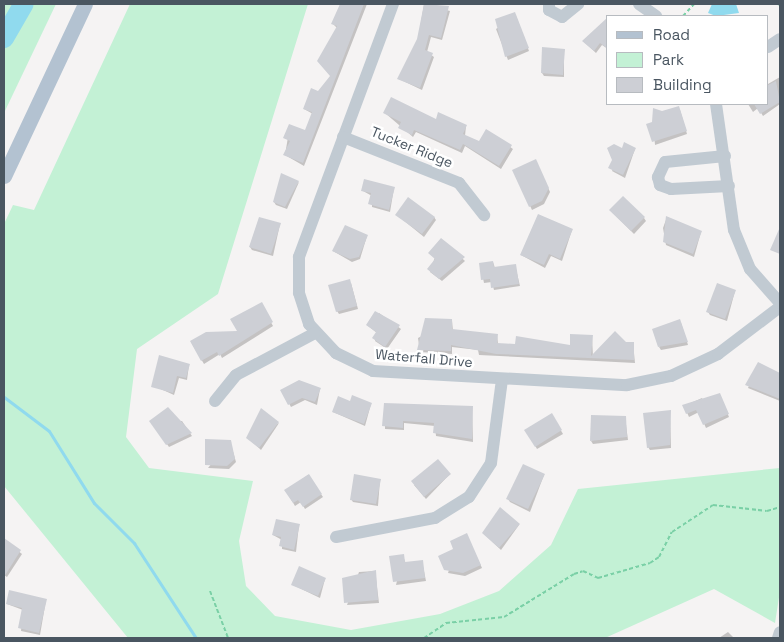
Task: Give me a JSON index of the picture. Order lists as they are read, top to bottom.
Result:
{
  "streets": {
    "street": ["Tucker Ridge", "Waterfall Drive"]
  },
  "crossings": [
    ["Tucker Ridge", "Waterfall Drive"]
  ],
  "legend": ["Road", "Park", "Building"]
}
